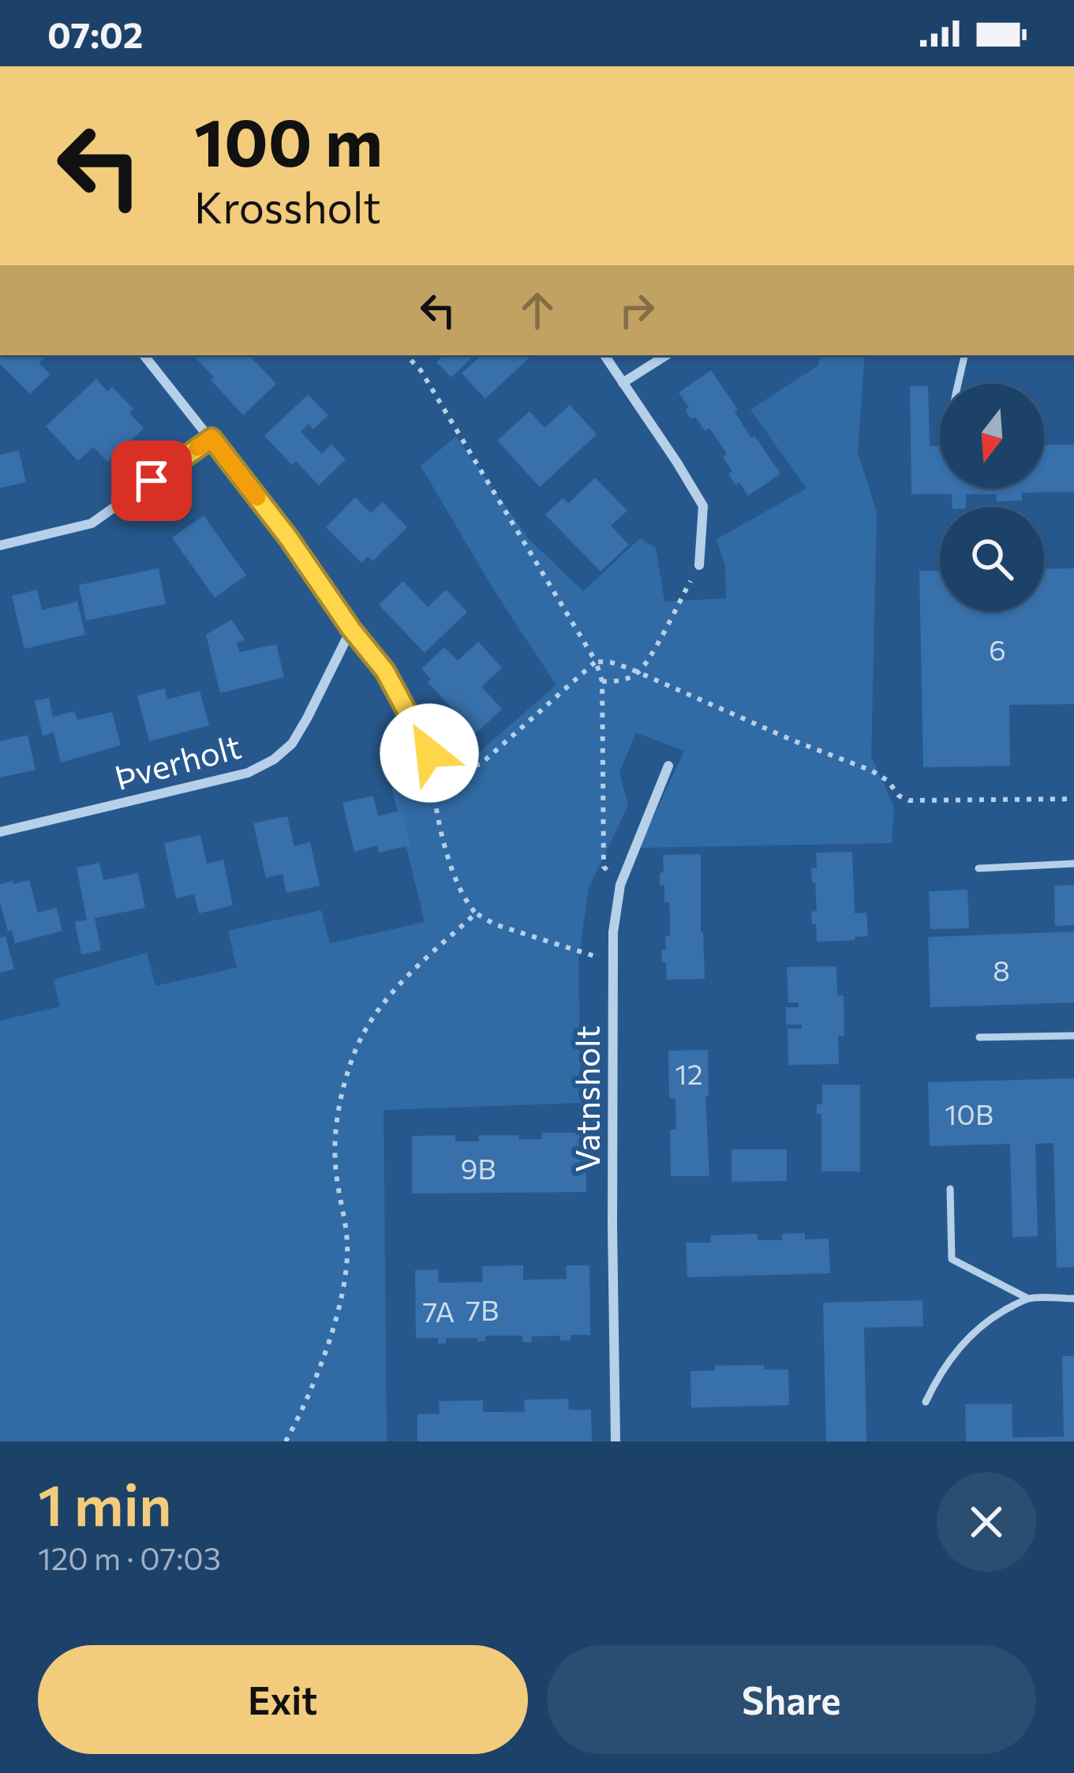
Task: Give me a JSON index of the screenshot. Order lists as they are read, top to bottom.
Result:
{
  "streets": {
    "street": ["Þverholt", "Vatnsholt"]
  },
  "house_numbers": [
    "6",
    "8",
    "12",
    "10B",
    "9B",
    "7B",
    "7A"
  ],
  "north": "bottom",
  "page": {
    "status": "07:02",
    "turn": ["100 m", "Krossholt"],
    "heading": ["1 min", "120 m · 07:03"],
    "buttons": ["Exit", "Share"]
  }
}
